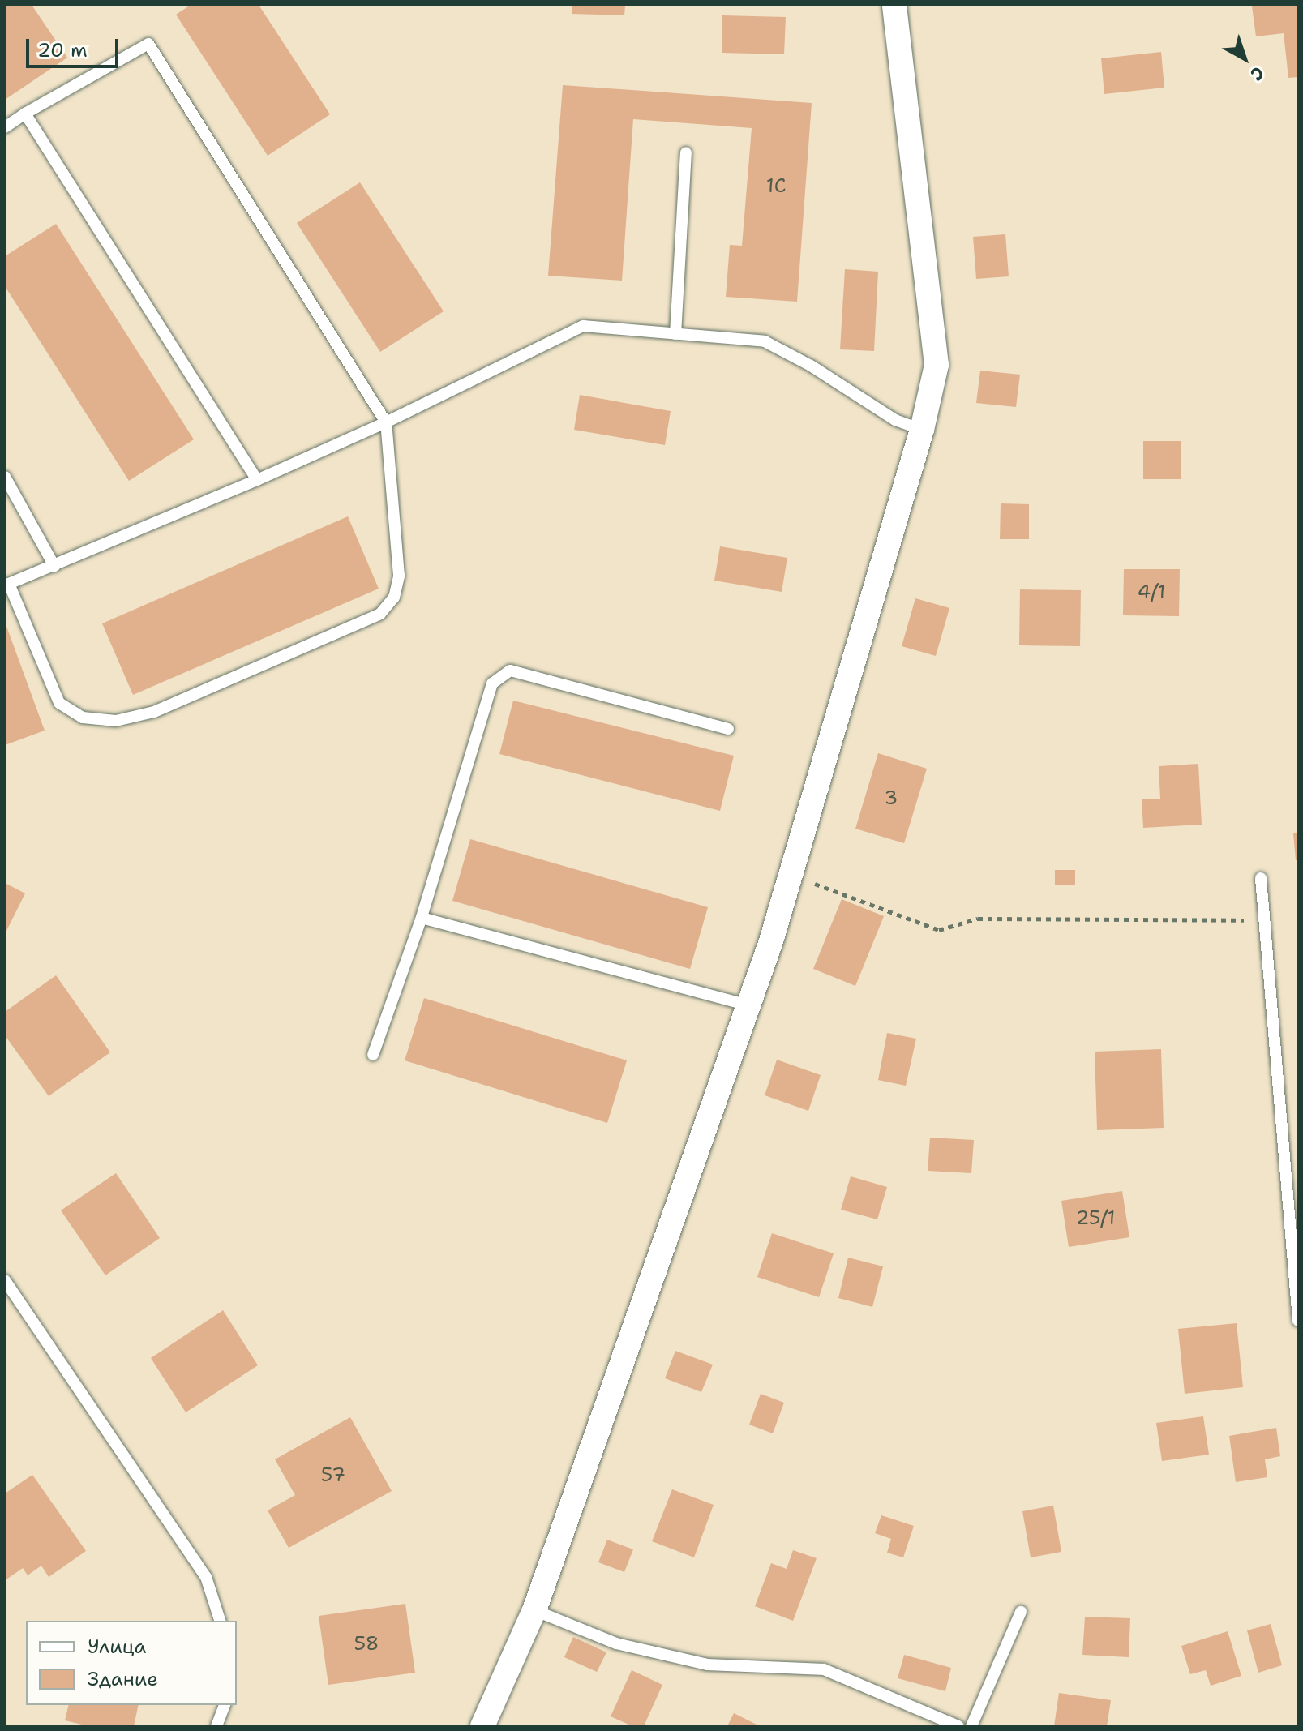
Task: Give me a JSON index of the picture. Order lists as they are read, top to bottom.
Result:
{
  "house_numbers": [
    "1С",
    "4/1",
    "3",
    "25/1",
    "57",
    "58"
  ],
  "legend": ["Улица", "Здание"],
  "scale_bar": "20 m",
  "north": "bottom right"
}
